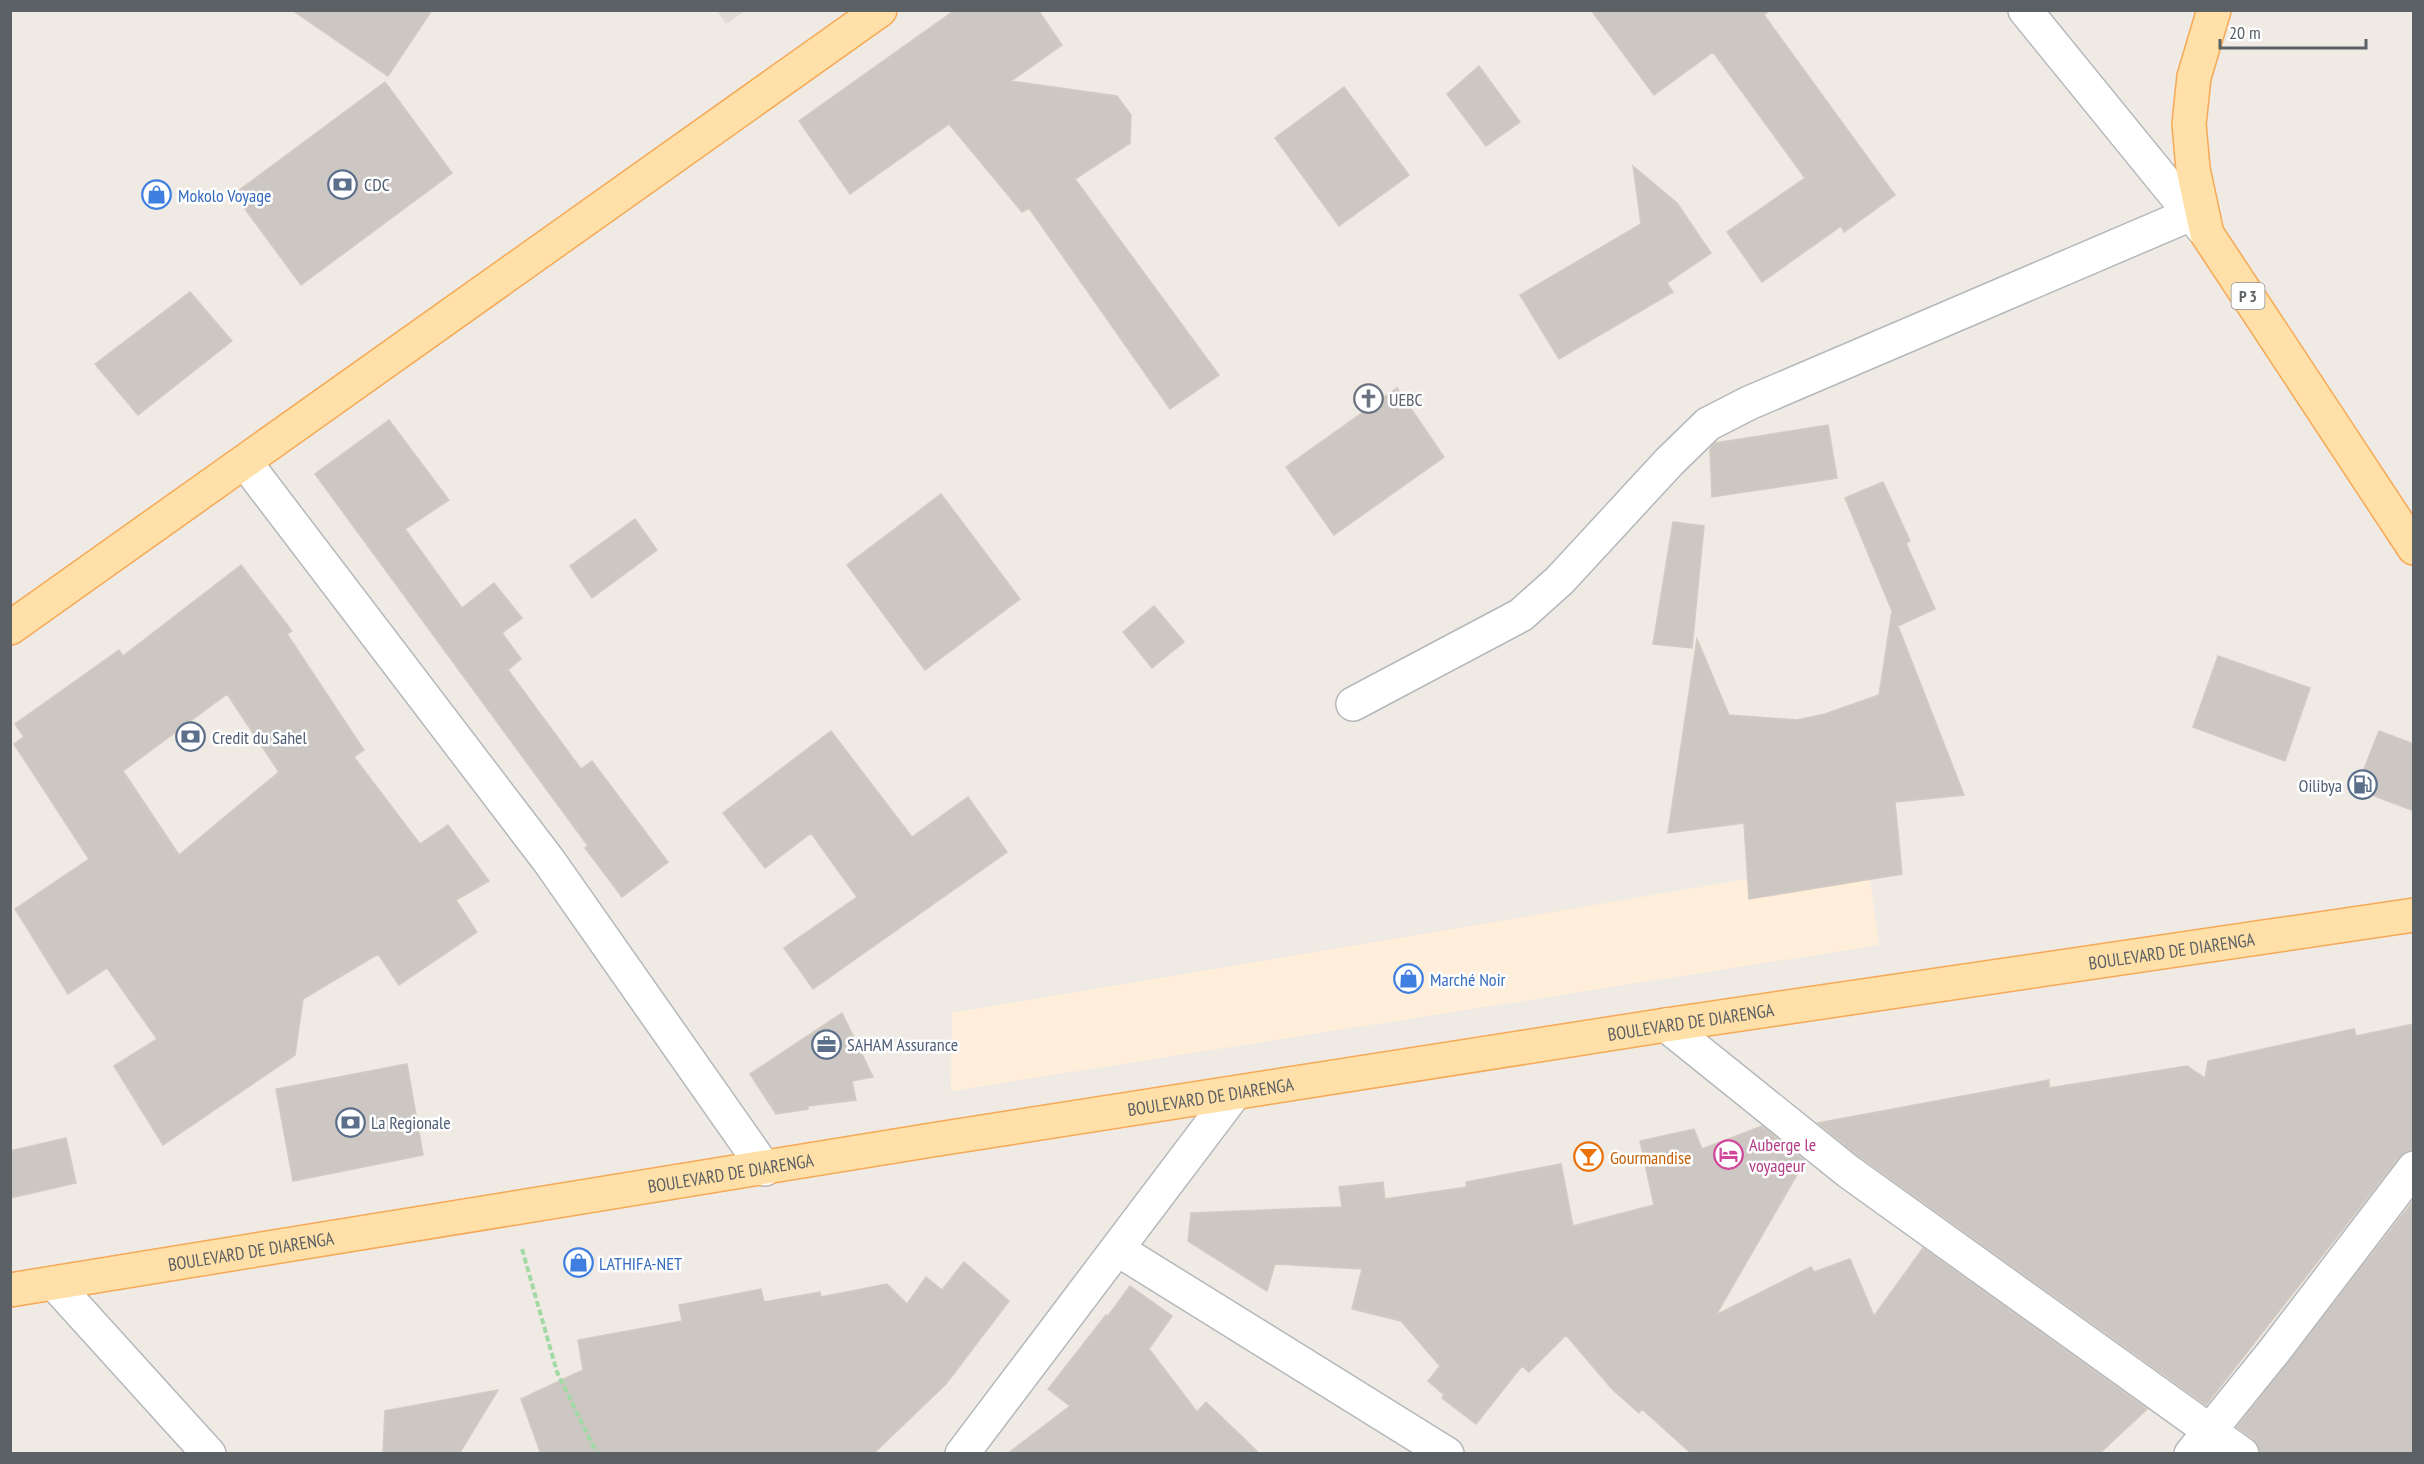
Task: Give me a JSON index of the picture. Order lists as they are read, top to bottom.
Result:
{
  "streets": {
    "main road": ["P 3", "BOULEVARD DE DIARENGA"]
  },
  "places": {
    "bank": ["CDC", "Credit du Sahel", "La Regionale"],
    "shop": ["Mokolo Voyage", "Marché Noir", "LATHIFA-NET"],
    "church": ["UEBC"],
    "fuel station": ["Oilibya"],
    "office": ["SAHAM Assurance"],
    "hotel": ["Auberge le voyageur"],
    "bar": ["Gourmandise"]
  },
  "scale_bar": "20 m"
}
